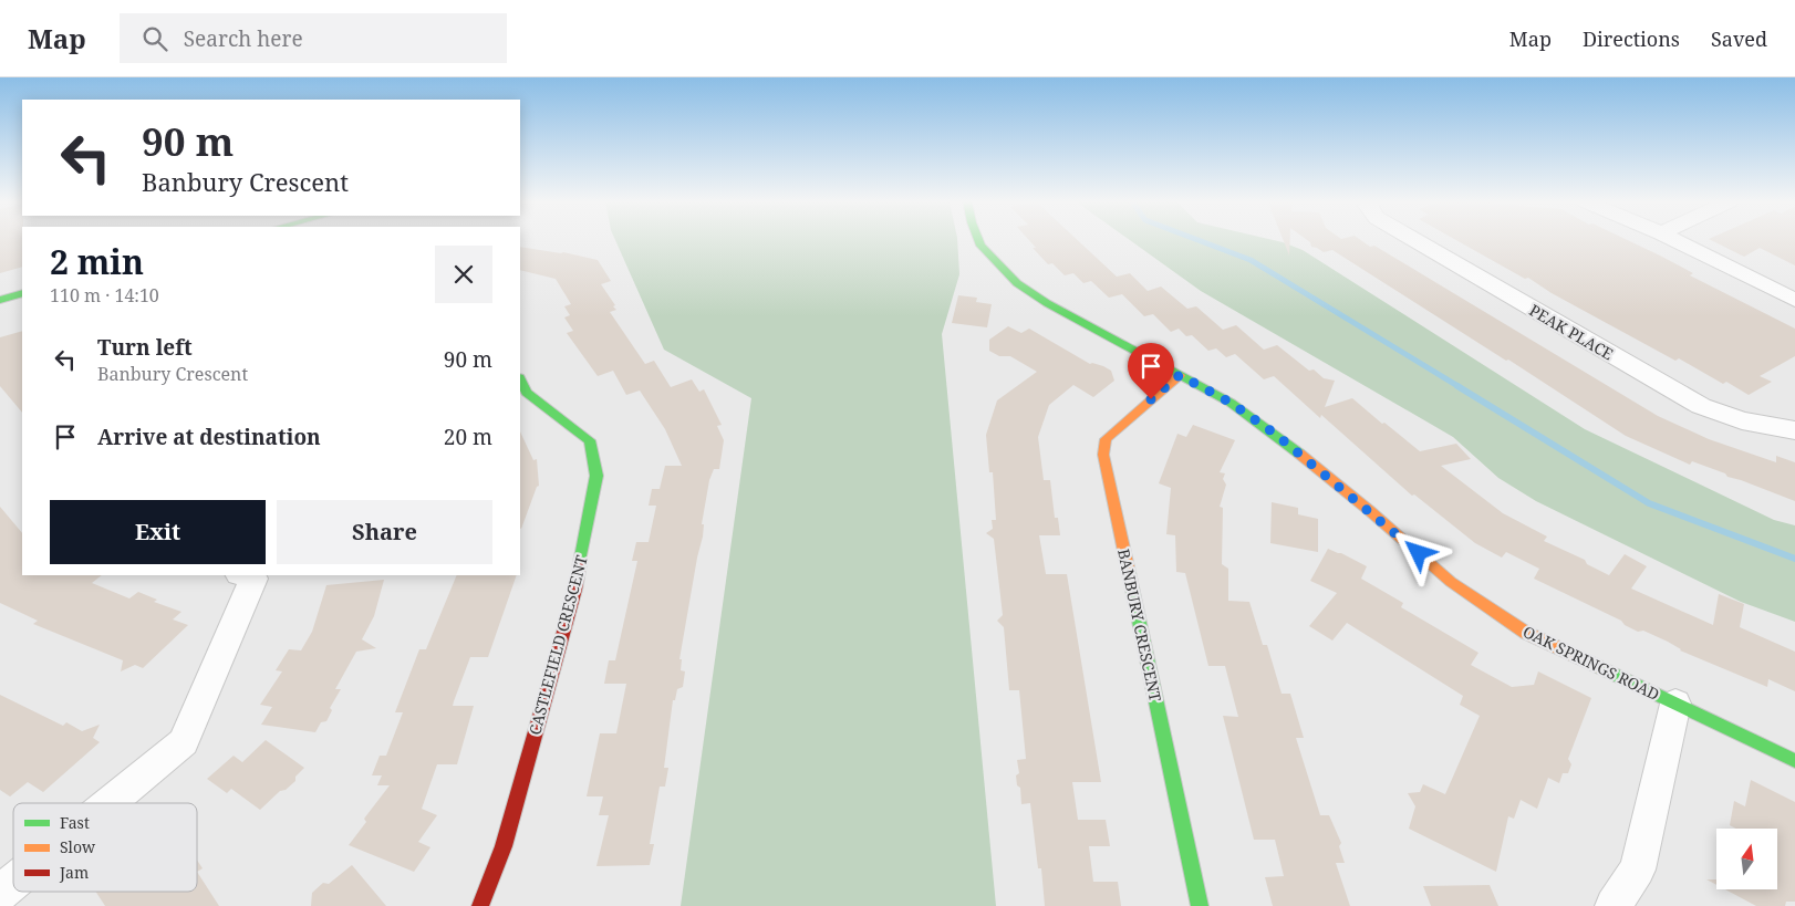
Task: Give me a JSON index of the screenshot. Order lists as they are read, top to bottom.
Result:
{
  "streets": {
    "street": [
      "PEAK PLACE",
      "BANBURY CRESCENT",
      "CASTLEFIELD CRESCENT",
      "OAK SPRINGS ROAD"
    ]
  },
  "crossings": [
    ["BANBURY CRESCENT", "OAK SPRINGS ROAD"]
  ],
  "legend": ["Fast", "Slow", "Jam"],
  "north": "top",
  "page": {
    "header": "Map",
    "search": "Search here",
    "nav": ["Map", "Directions", "Saved"],
    "turn": ["90 m", "Banbury Crescent"],
    "heading": ["2 min", "110 m · 14:10"],
    "list": [
      {
        "name": "Turn left",
        "note": "Banbury Crescent",
        "value": "90 m"
      },
      {
        "name": "Arrive at destination",
        "value": "20 m"
      }
    ],
    "buttons": ["Exit", "Share"]
  }
}
